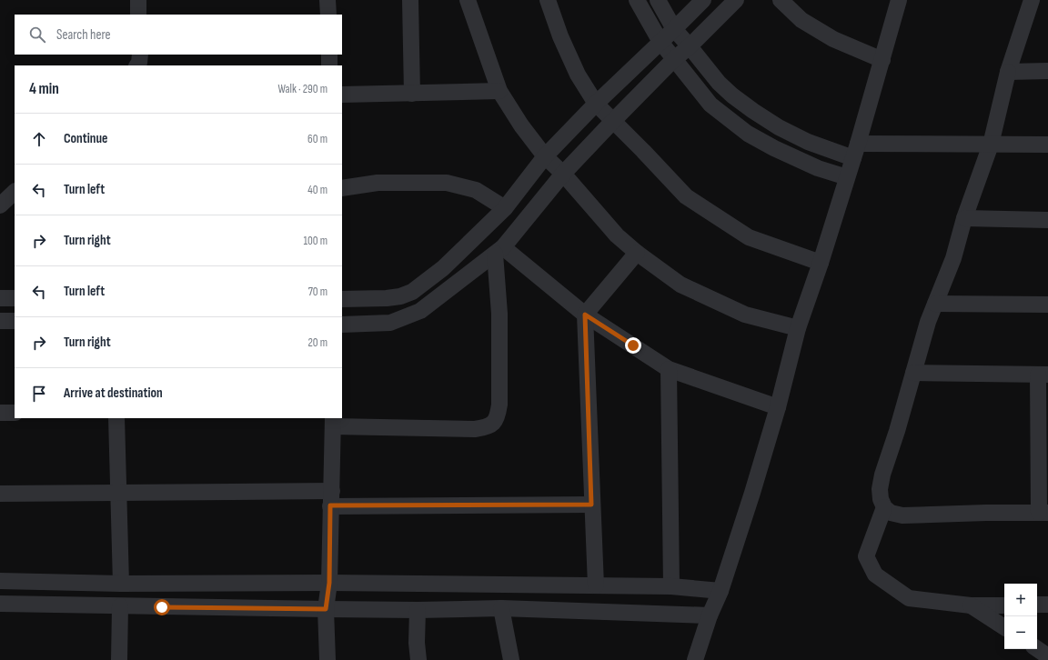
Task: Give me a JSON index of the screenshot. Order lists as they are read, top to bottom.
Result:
{
  "page": {
    "search": "Search here",
    "heading": ["4 min", "Walk · 290 m"],
    "list": [
      ["Continue", "60 m"],
      ["Turn left", "40 m"],
      ["Turn right", "100 m"],
      ["Turn left", "70 m"],
      ["Turn right", "20 m"],
      "Arrive at destination"
    ],
    "map_buttons": ["+", "−"]
  }
}
